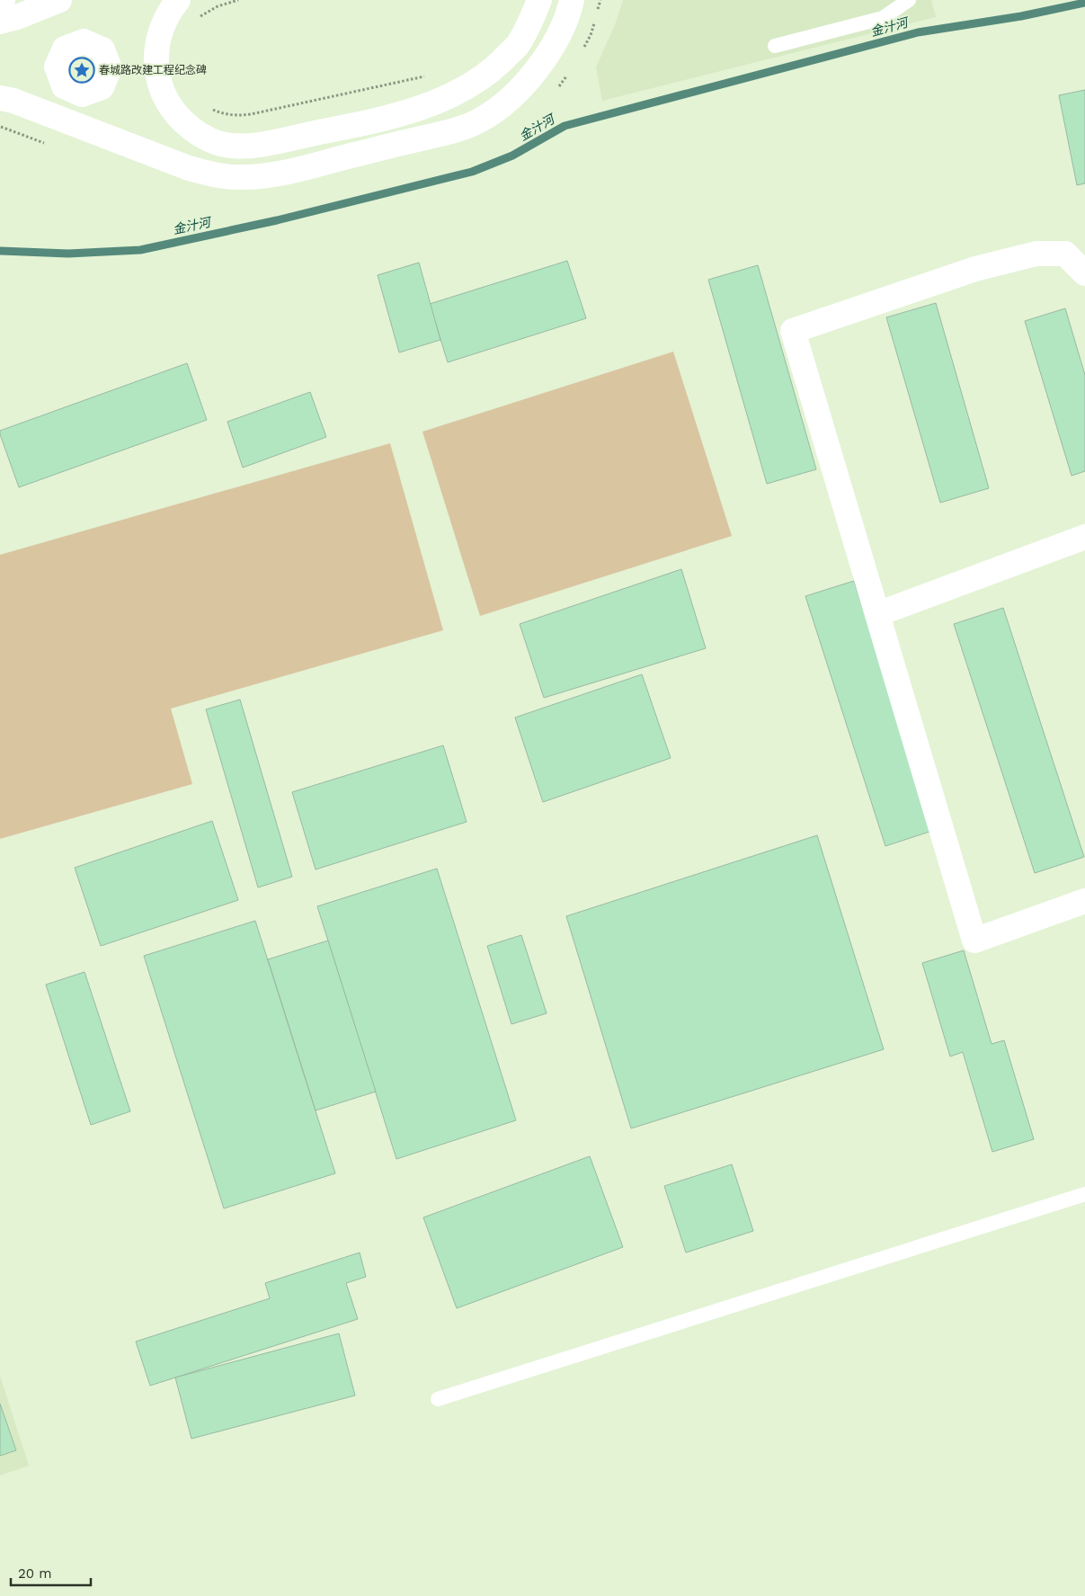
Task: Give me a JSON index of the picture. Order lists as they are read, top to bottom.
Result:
{
  "water": ["金汁河"],
  "places": {
    "place": ["春城路改建工程纪念碑"]
  },
  "scale_bar": "20 m"
}
